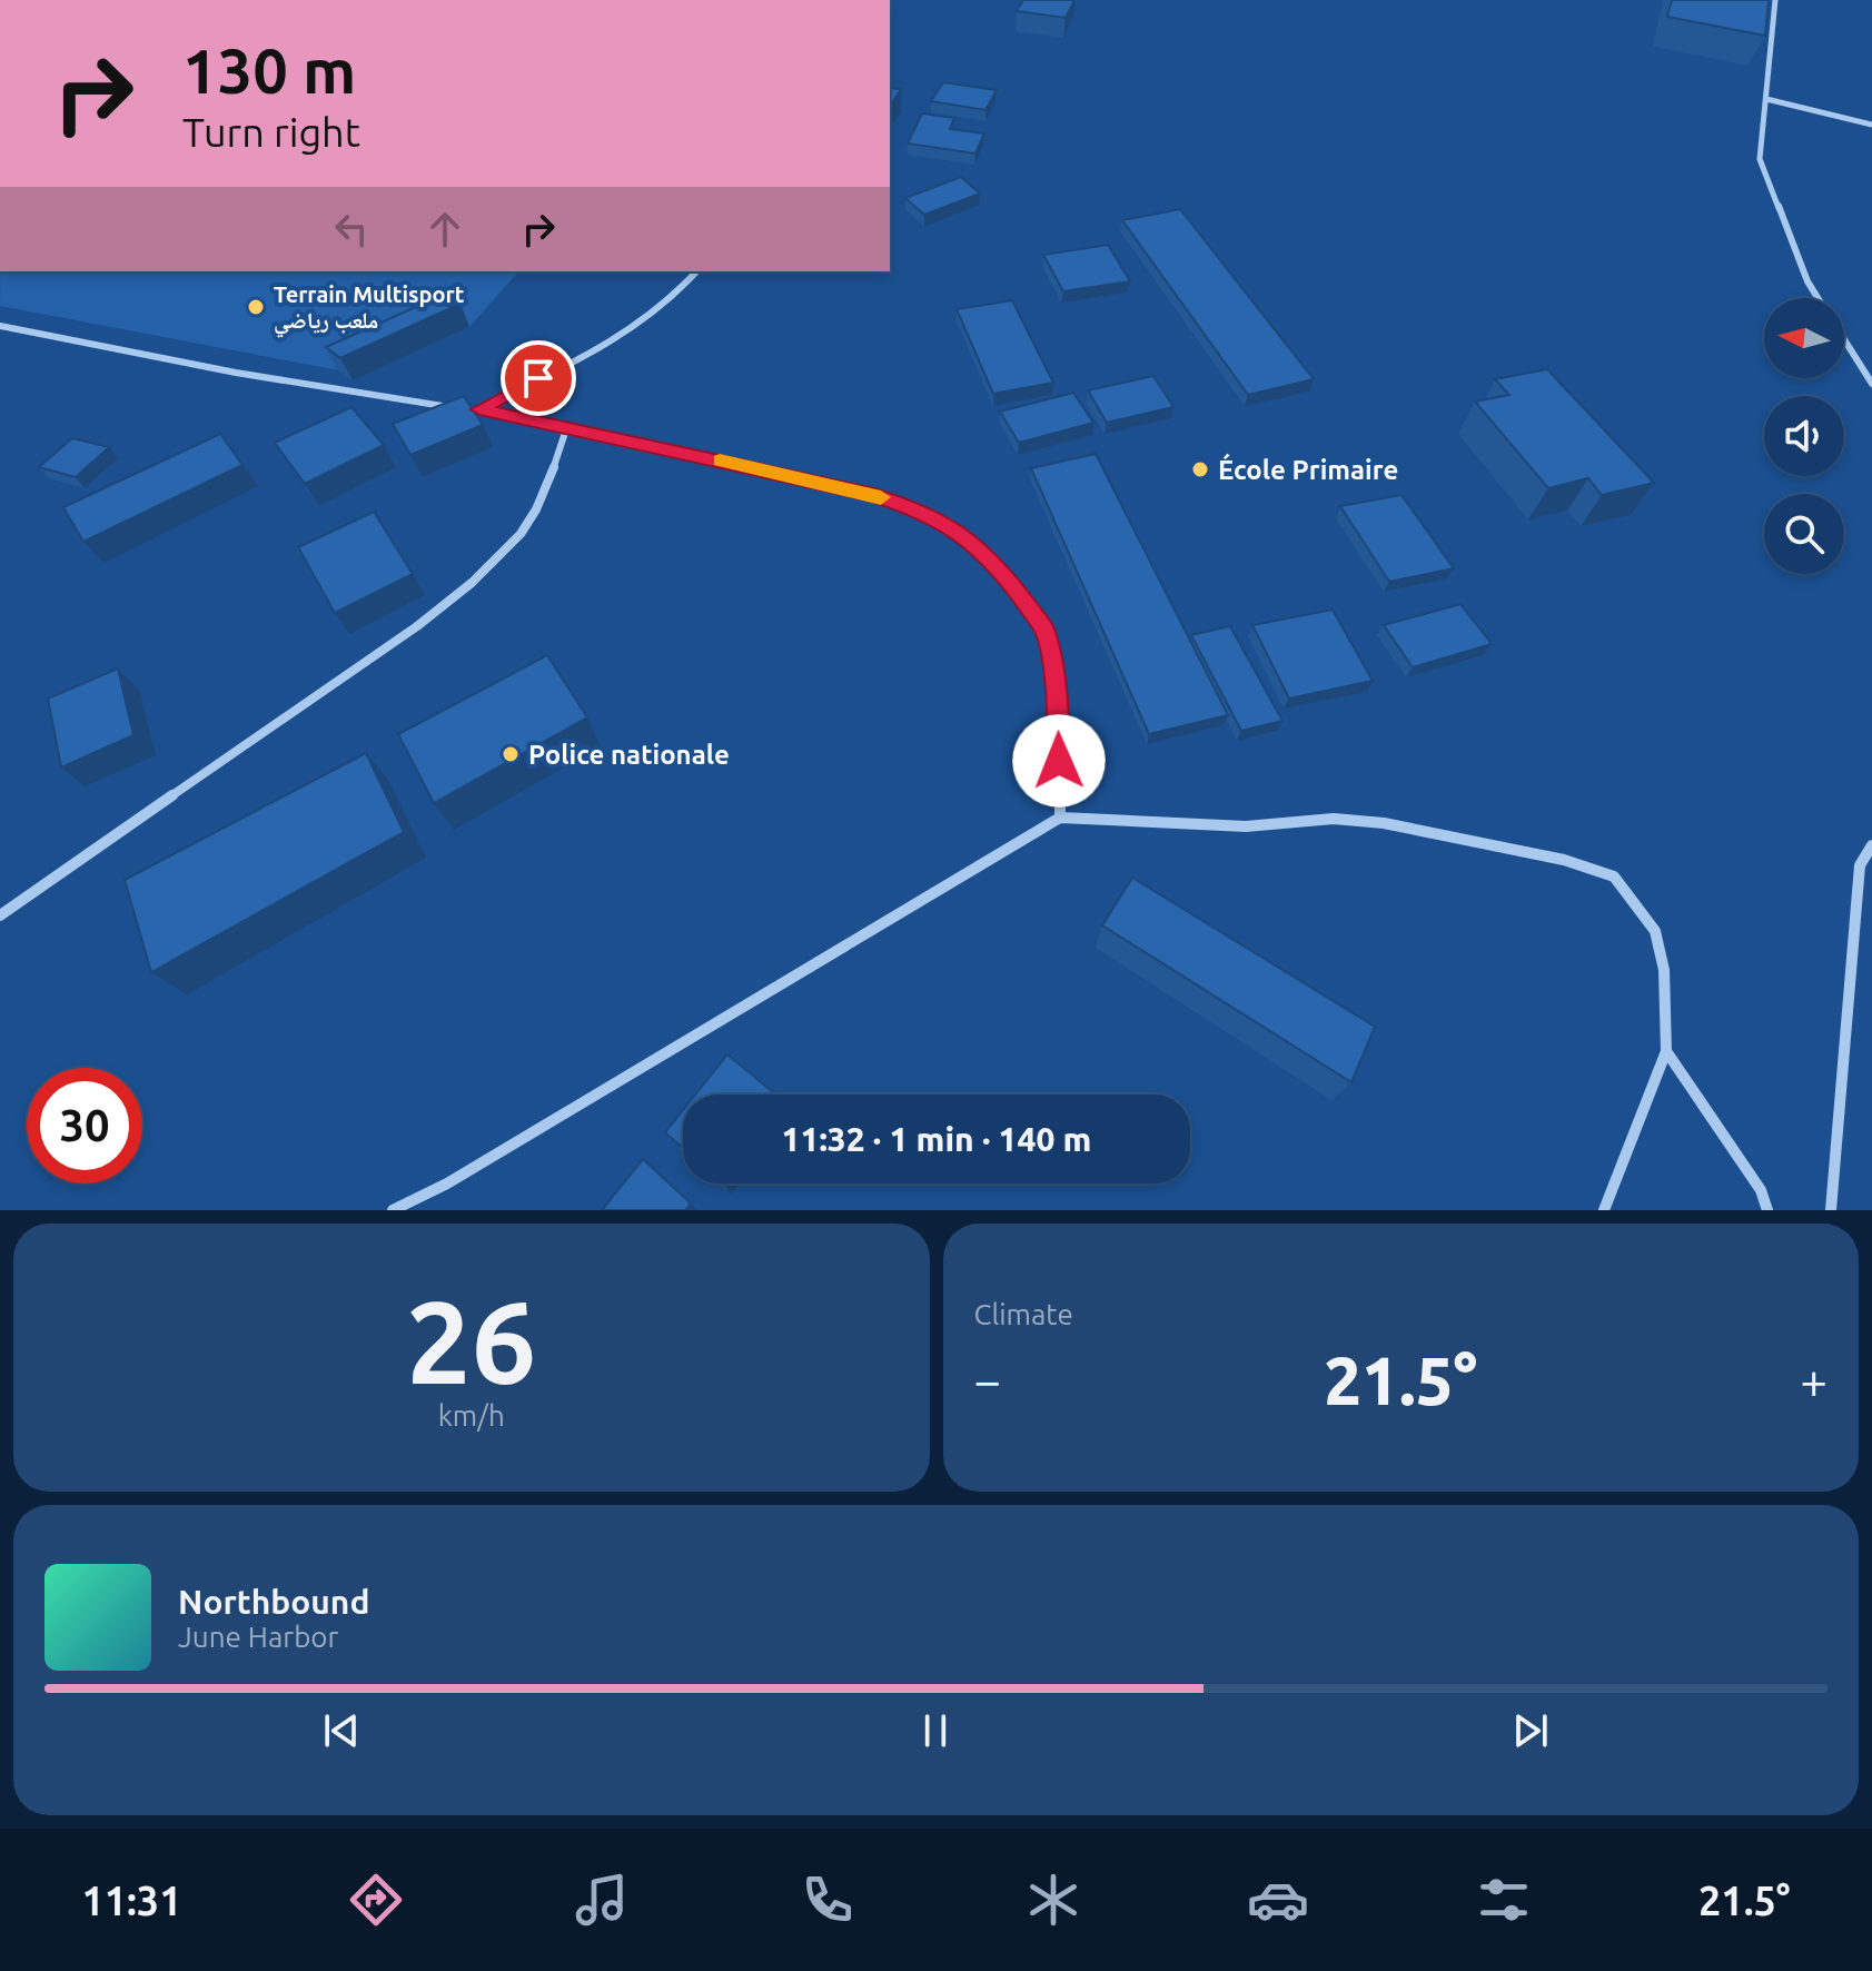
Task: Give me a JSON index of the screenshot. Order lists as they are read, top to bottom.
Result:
{
  "places": ["Terrain Multisport ملعب رياضي", "École Primaire", "Police nationale"],
  "north": "left",
  "page": {
    "turn": ["130 m", "Turn right"],
    "limit": "30",
    "trip": "11:32 · 1 min · 140 m",
    "tile": [
      ["26", "km/h"],
      "Climate"
    ],
    "heat": ["−", "21.5°", "+"],
    "song": ["Northbound", "June Harbor"],
    "tabs": ["11:31", "21.5°"]
  }
}
